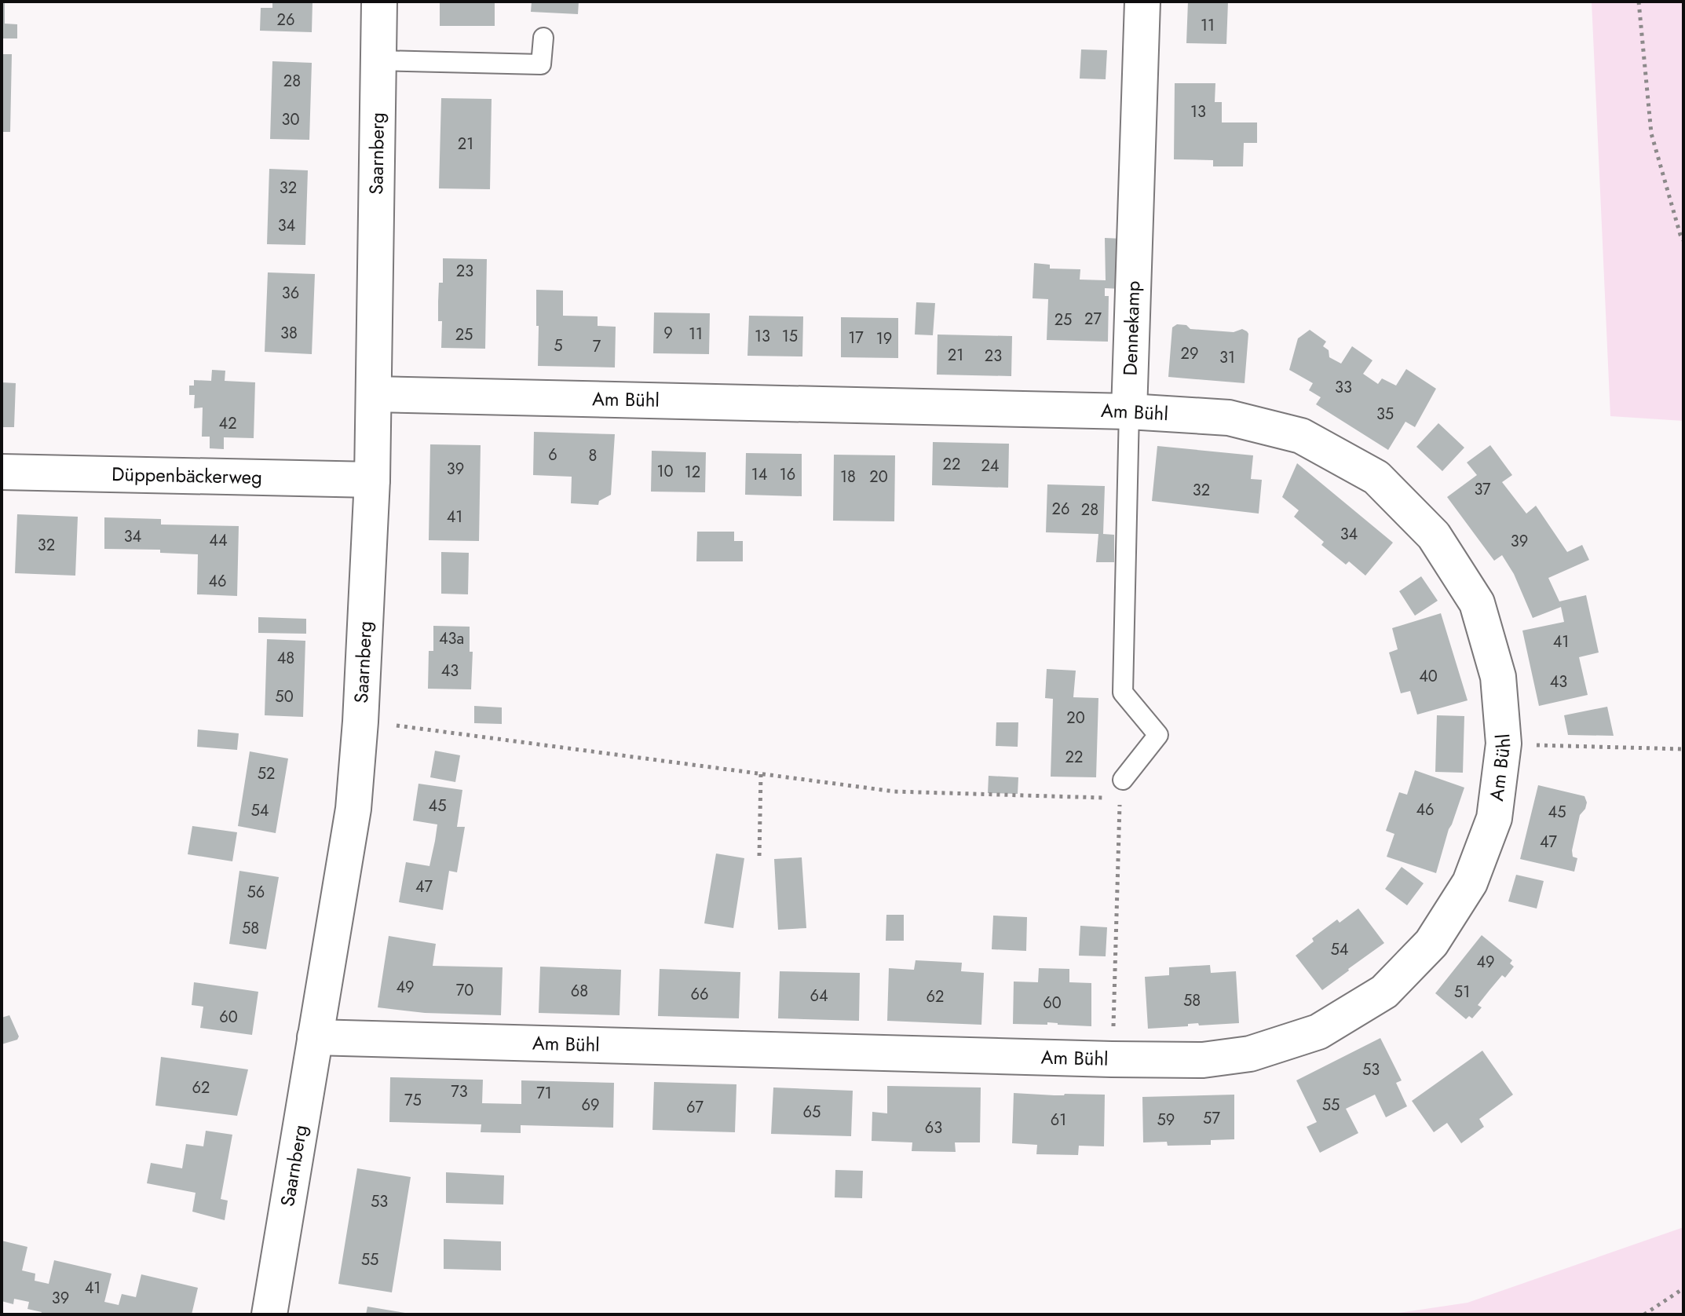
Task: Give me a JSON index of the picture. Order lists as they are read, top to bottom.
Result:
{
  "streets": {
    "street": [
      "Saarnberg",
      "Dennekamp",
      "Am Bühl",
      "Düppenbäckerweg"
    ]
  },
  "crossings": [
    ["Saarnberg", "Am Bühl"],
    ["Saarnberg", "Düppenbäckerweg"],
    ["Dennekamp", "Am Bühl"]
  ],
  "house_numbers": [
    "26",
    "11",
    "28",
    "13",
    "30",
    "21",
    "32",
    "34",
    "23",
    "36",
    "27",
    "25",
    "38",
    "9",
    "11",
    "25",
    "13",
    "15",
    "17",
    "19",
    "5",
    "7",
    "29",
    "21",
    "23",
    "31",
    "33",
    "35",
    "42",
    "6",
    "8",
    "22",
    "24",
    "39",
    "10",
    "12",
    "14",
    "16",
    "18",
    "20",
    "37",
    "32",
    "26",
    "28",
    "41",
    "34",
    "34",
    "44",
    "39",
    "32",
    "46",
    "43a",
    "41",
    "48",
    "43",
    "40",
    "43",
    "50",
    "20",
    "22",
    "52",
    "45",
    "46",
    "54",
    "45",
    "47",
    "47",
    "56",
    "58",
    "54",
    "49",
    "49",
    "70",
    "68",
    "51",
    "66",
    "64",
    "62",
    "58",
    "60",
    "60",
    "53",
    "62",
    "73",
    "71",
    "75",
    "69",
    "55",
    "67",
    "65",
    "57",
    "61",
    "59",
    "63",
    "53",
    "55",
    "41",
    "39"
  ]
}
